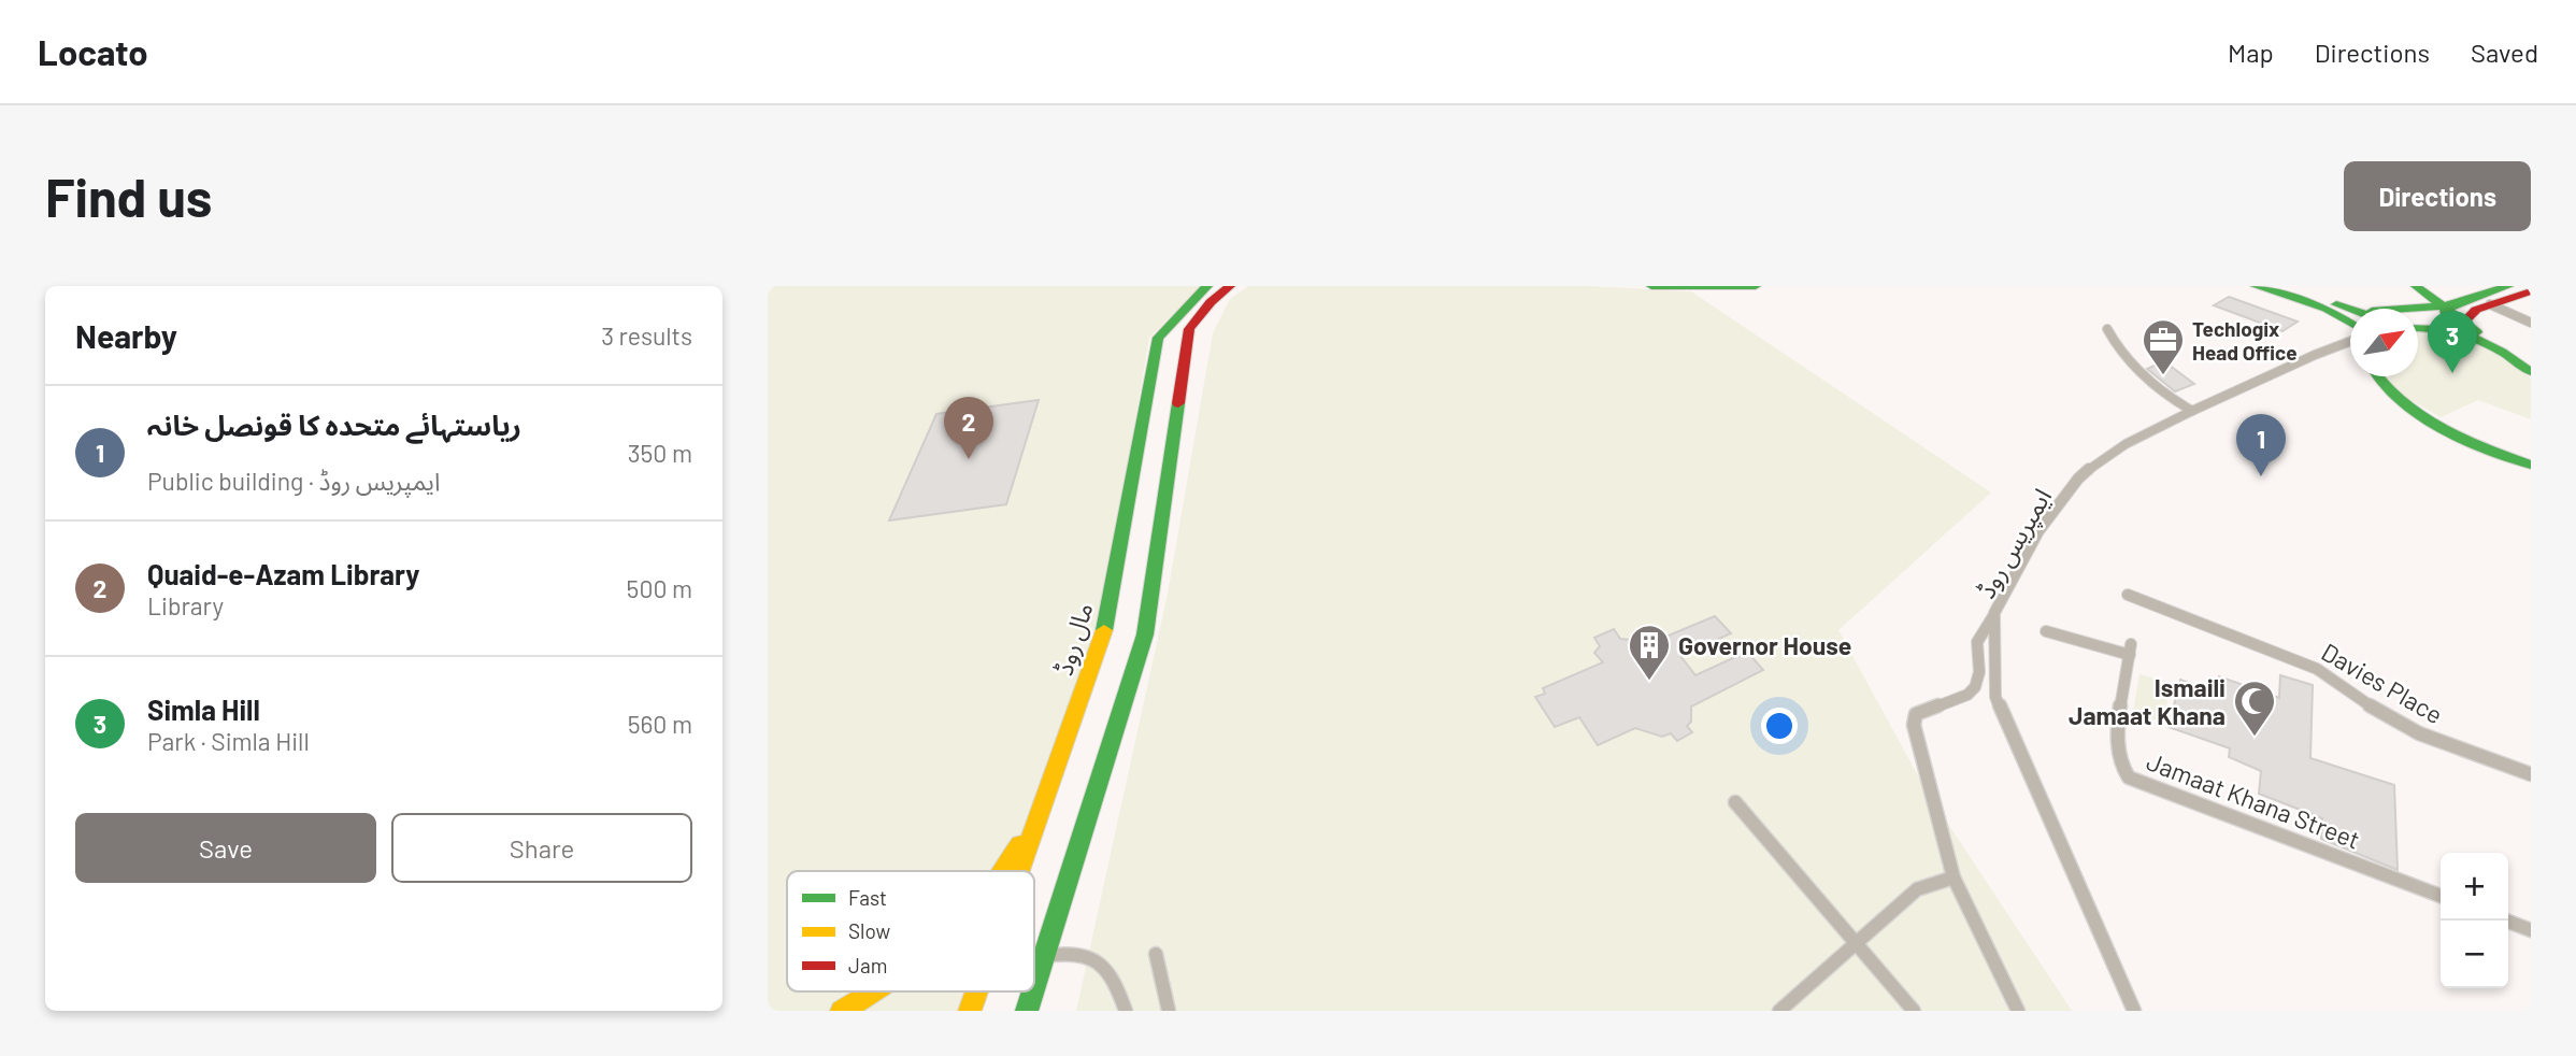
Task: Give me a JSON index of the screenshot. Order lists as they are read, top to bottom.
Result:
{
  "streets": {
    "main road": ["مال روڈ"],
    "street": ["ایمپریس روڈ", "Davies Place", "Jamaat Khana Street"]
  },
  "places": {
    "office": ["Techlogix Head Office"],
    "building": ["Governor House"],
    "mosque": ["Ismaili Jamaat Khana"]
  },
  "legend": ["Fast", "Slow", "Jam"],
  "north": "top right",
  "page": {
    "header": "Locato",
    "nav": ["Map", "Directions", "Saved"],
    "buttons": [
      "Directions",
      ["Save", "Share"]
    ],
    "title": "Find us",
    "heading": ["Nearby", "3 results"],
    "pins": ["3", "2", "1"],
    "list": [
      {
        "mark": "1",
        "name": "ریاستہائے متحدہ کا قونصل خانہ",
        "note": "Public building · ایمپریس روڈ",
        "value": "350 m"
      },
      {
        "mark": "2",
        "name": "Quaid-e-Azam Library",
        "note": "Library",
        "value": "500 m"
      },
      {
        "mark": "3",
        "name": "Simla Hill",
        "note": "Park · Simla Hill",
        "value": "560 m"
      }
    ],
    "map_buttons": ["+", "−"]
  }
}
